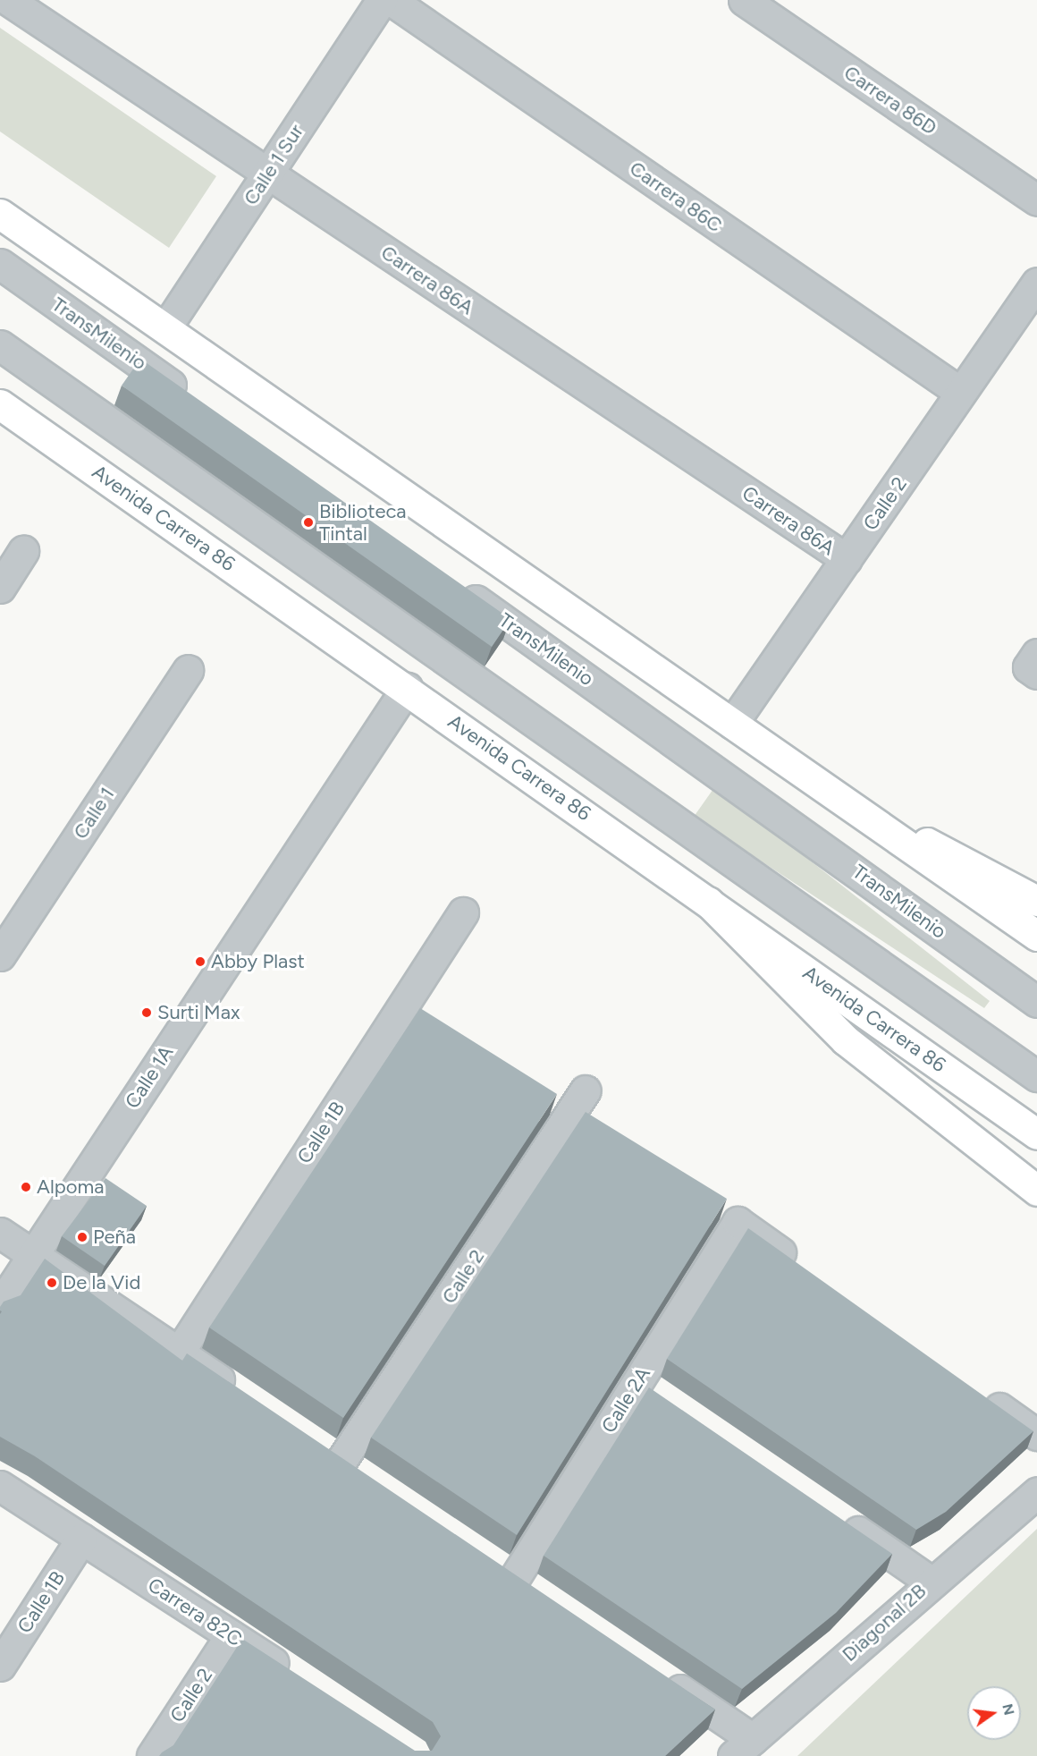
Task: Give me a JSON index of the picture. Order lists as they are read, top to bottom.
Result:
{
  "streets": {
    "main road": ["Avenida Carrera 86"],
    "street": [
      "Carrera 86D",
      "Calle 1 Sur",
      "Carrera 86C",
      "Carrera 86A",
      "TransMilenio",
      "Calle 2",
      "Calle 1",
      "Calle 1A",
      "Calle 1B",
      "Calle 2A",
      "Carrera 82C",
      "Diagonal 2B"
    ]
  },
  "crossings": [
    ["Calle 1 Sur", "Carrera 86A"],
    ["Carrera 86C", "Calle 2"],
    ["Carrera 86A", "Calle 2"],
    ["Calle 2", "Carrera 82C"],
    ["Avenida Carrera 86", "Calle 1A"],
    ["Calle 1B", "Carrera 82C"]
  ],
  "places": [
    "Biblioteca Tintal",
    "Abby Plast",
    "Surti Max",
    "Alpoma",
    "Peña",
    "De la Vid"
  ],
  "north": "right"
}
